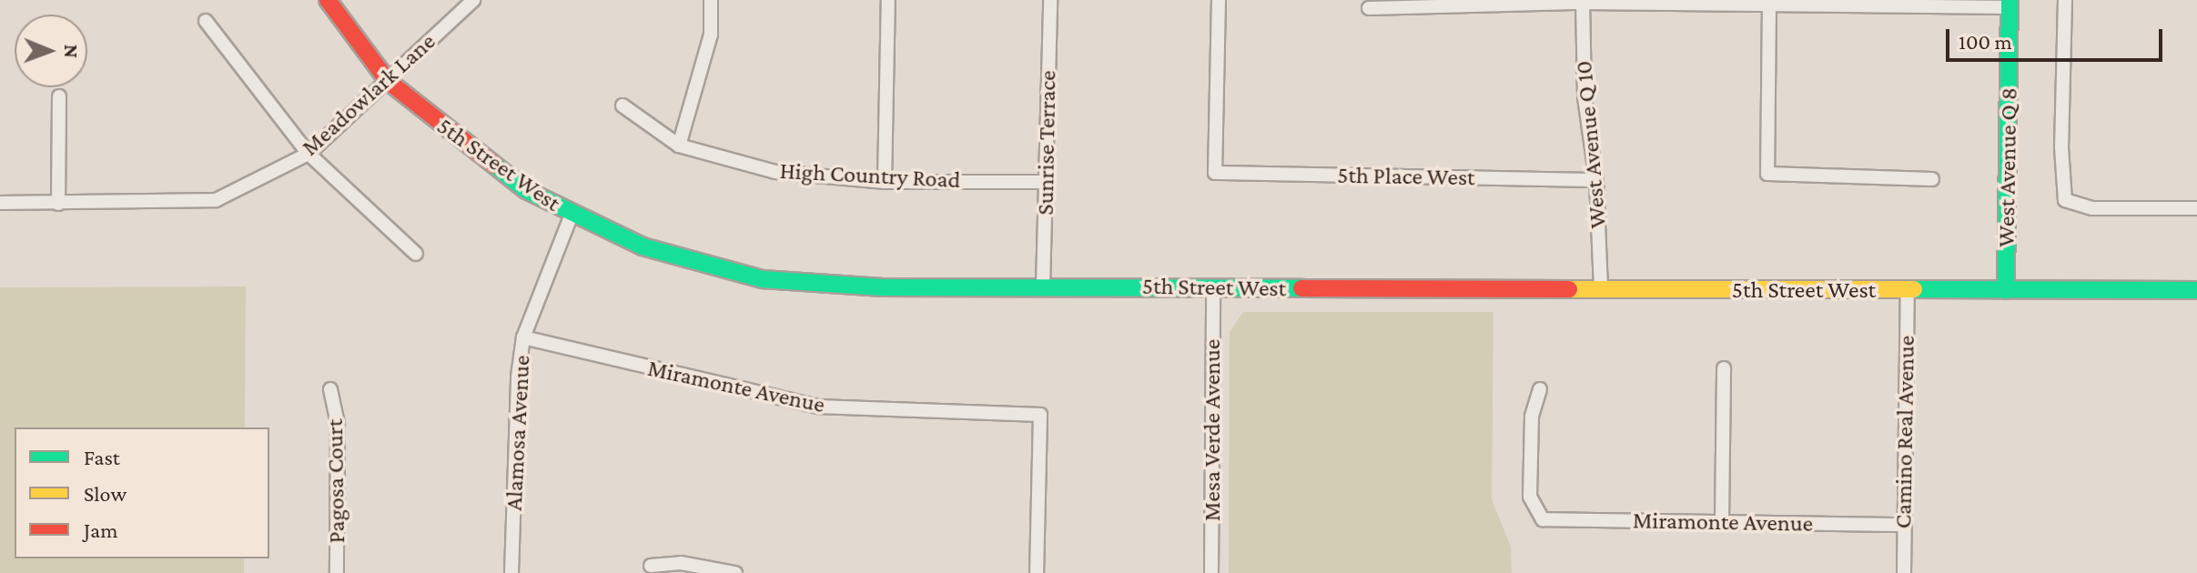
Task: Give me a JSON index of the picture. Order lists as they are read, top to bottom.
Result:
{
  "streets": {
    "street": [
      "Meadowlark Lane",
      "Sunrise Terrace",
      "West Avenue Q 10",
      "5th Street West",
      "West Avenue Q 8",
      "High Country Road",
      "5th Place West",
      "Miramonte Avenue",
      "Mesa Verde Avenue",
      "Camino Real Avenue",
      "Alamosa Avenue",
      "Pagosa Court"
    ]
  },
  "crossings": [
    ["Meadowlark Lane", "5th Street West"],
    ["Sunrise Terrace", "5th Street West"],
    ["Sunrise Terrace", "High Country Road"],
    ["West Avenue Q 10", "5th Street West"],
    ["West Avenue Q 10", "5th Place West"],
    ["5th Street West", "West Avenue Q 8"],
    ["5th Street West", "Mesa Verde Avenue"],
    ["5th Street West", "Camino Real Avenue"],
    ["5th Street West", "Alamosa Avenue"],
    ["Miramonte Avenue", "Camino Real Avenue"],
    ["Miramonte Avenue", "Alamosa Avenue"]
  ],
  "legend": ["Fast", "Slow", "Jam"],
  "scale_bar": "100 m",
  "north": "right"
}
